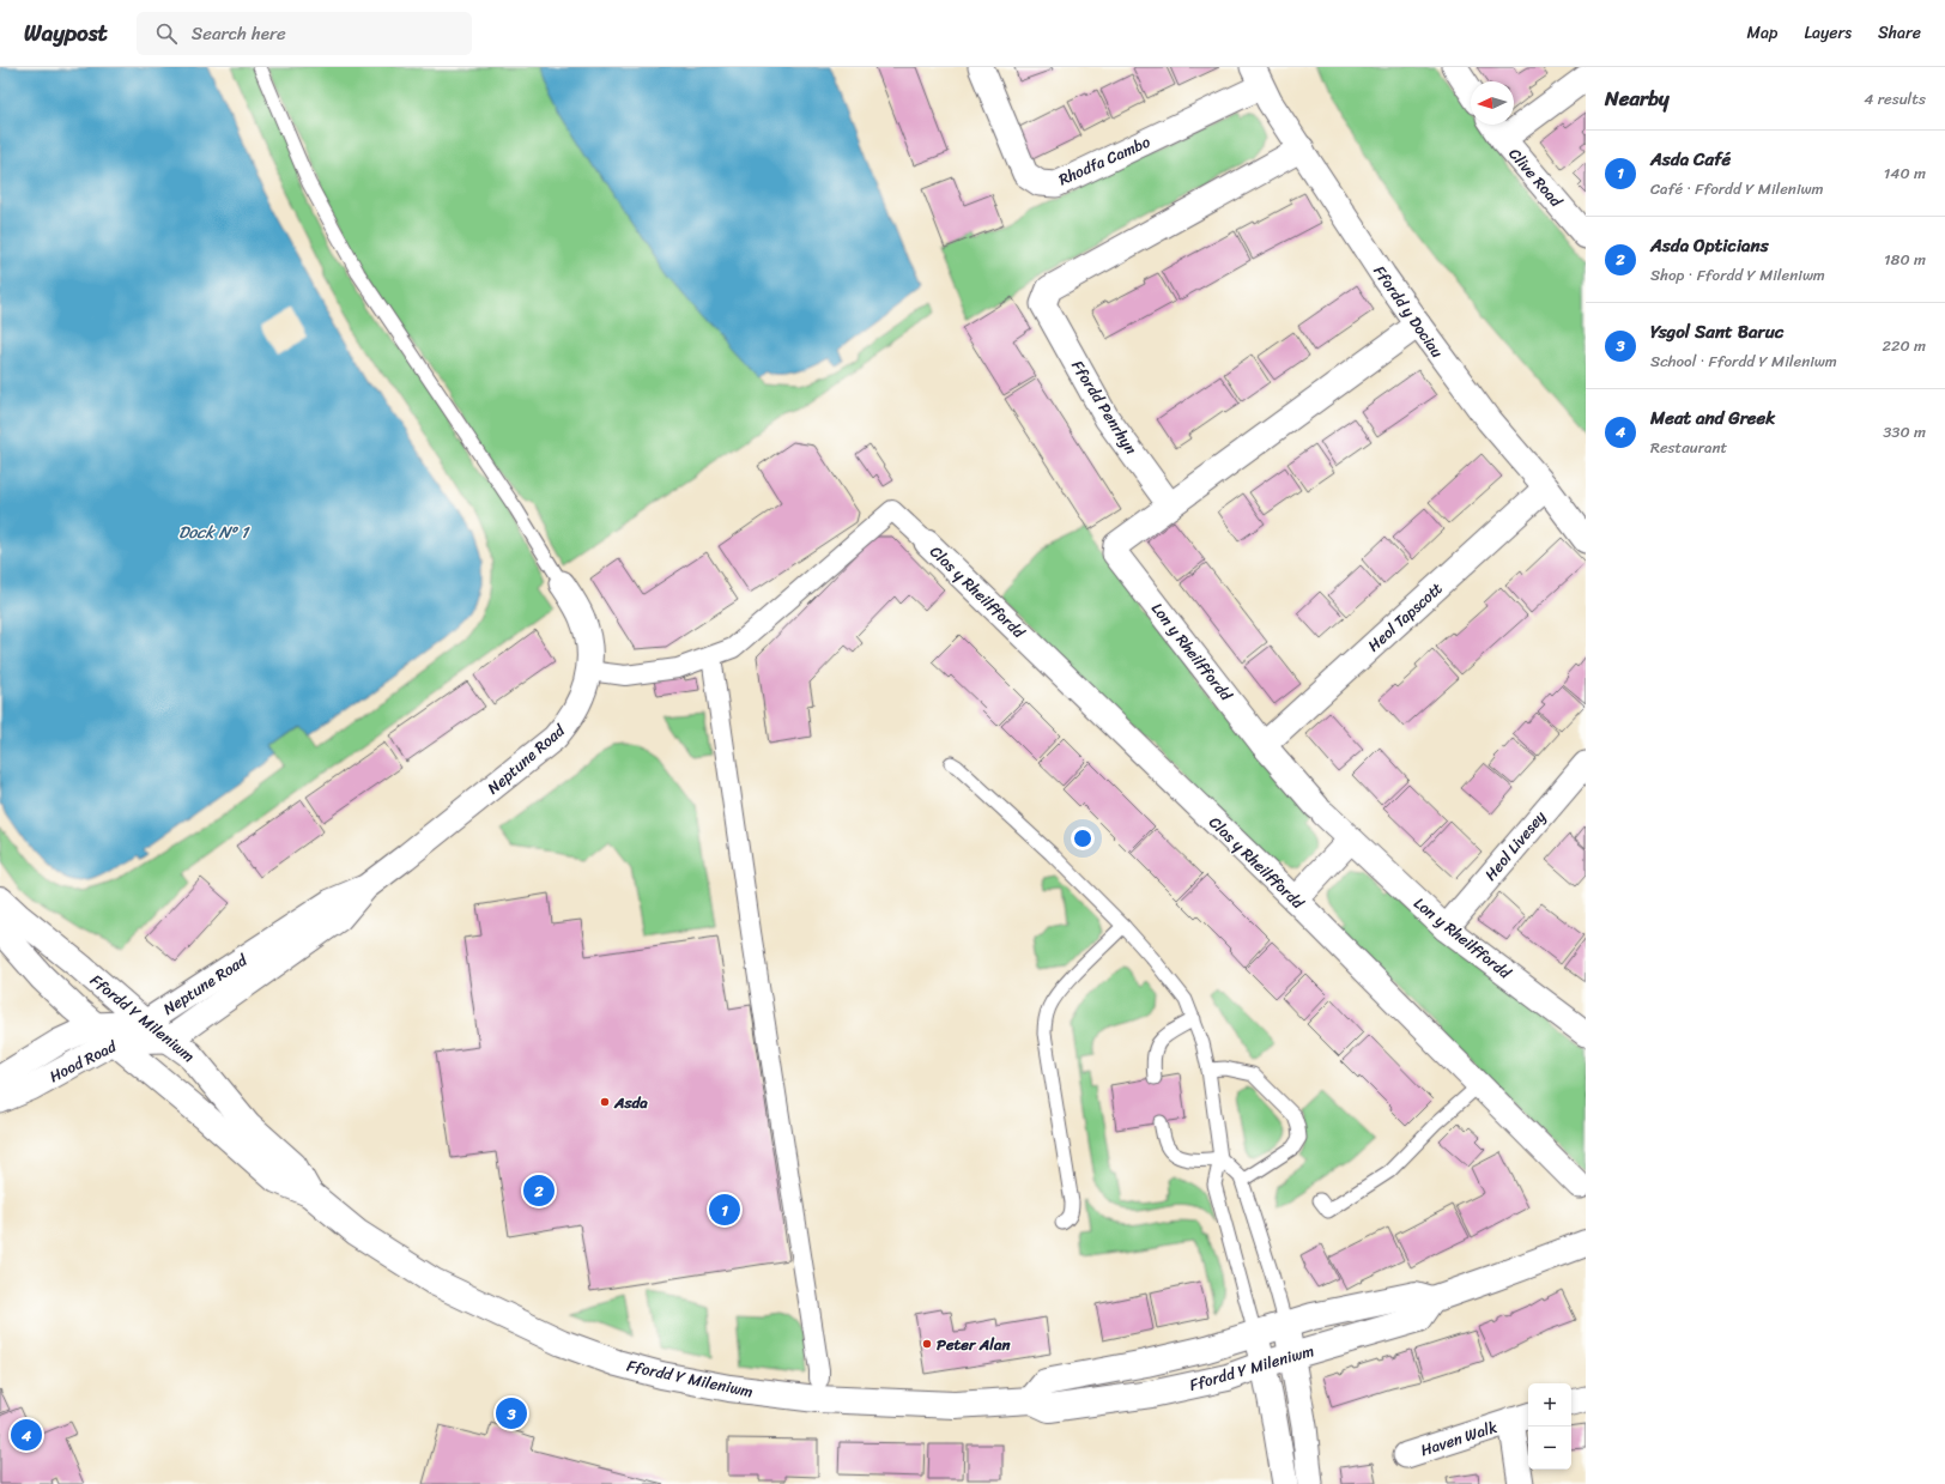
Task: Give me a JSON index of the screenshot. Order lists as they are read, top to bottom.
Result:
{
  "streets": {
    "street": [
      "Rhodfa Cambo",
      "Clive Road",
      "Ffordd y Dociau",
      "Ffordd Penrhyn",
      "Clos y Rheilffordd",
      "Heol Tapscott",
      "Lon y Rheilffordd",
      "Neptune Road",
      "Heol Livesey",
      "Ffordd Y Mileniwm",
      "Hood Road",
      "Haven Walk"
    ]
  },
  "crossings": [
    ["Rhodfa Cambo", "Ffordd y Dociau"],
    ["Ffordd y Dociau", "Ffordd Penrhyn"],
    ["Ffordd y Dociau", "Heol Tapscott"],
    ["Ffordd Penrhyn", "Lon y Rheilffordd"],
    ["Heol Tapscott", "Lon y Rheilffordd"],
    ["Lon y Rheilffordd", "Heol Livesey"],
    ["Neptune Road", "Ffordd Y Mileniwm"],
    ["Neptune Road", "Hood Road"],
    ["Ffordd Y Mileniwm", "Hood Road"]
  ],
  "water": ["Dock Nº 1"],
  "places": ["Asda", "Peter Alan"],
  "north": "left",
  "page": {
    "header": "Waypost",
    "search": "Search here",
    "nav": ["Map", "Layers", "Share"],
    "heading": ["Nearby", "4 results"],
    "list": [
      {
        "mark": "1",
        "name": "Asda Café",
        "note": "Café · Ffordd Y Mileniwm",
        "value": "140 m"
      },
      {
        "mark": "2",
        "name": "Asda Opticians",
        "note": "Shop · Ffordd Y Mileniwm",
        "value": "180 m"
      },
      {
        "mark": "3",
        "name": "Ysgol Sant Baruc",
        "note": "School · Ffordd Y Mileniwm",
        "value": "220 m"
      },
      {
        "mark": "4",
        "name": "Meat and Greek",
        "note": "Restaurant",
        "value": "330 m"
      }
    ],
    "pins": [
      "2",
      "1",
      "3",
      "4"
    ],
    "map_buttons": ["+", "−"]
  }
}
